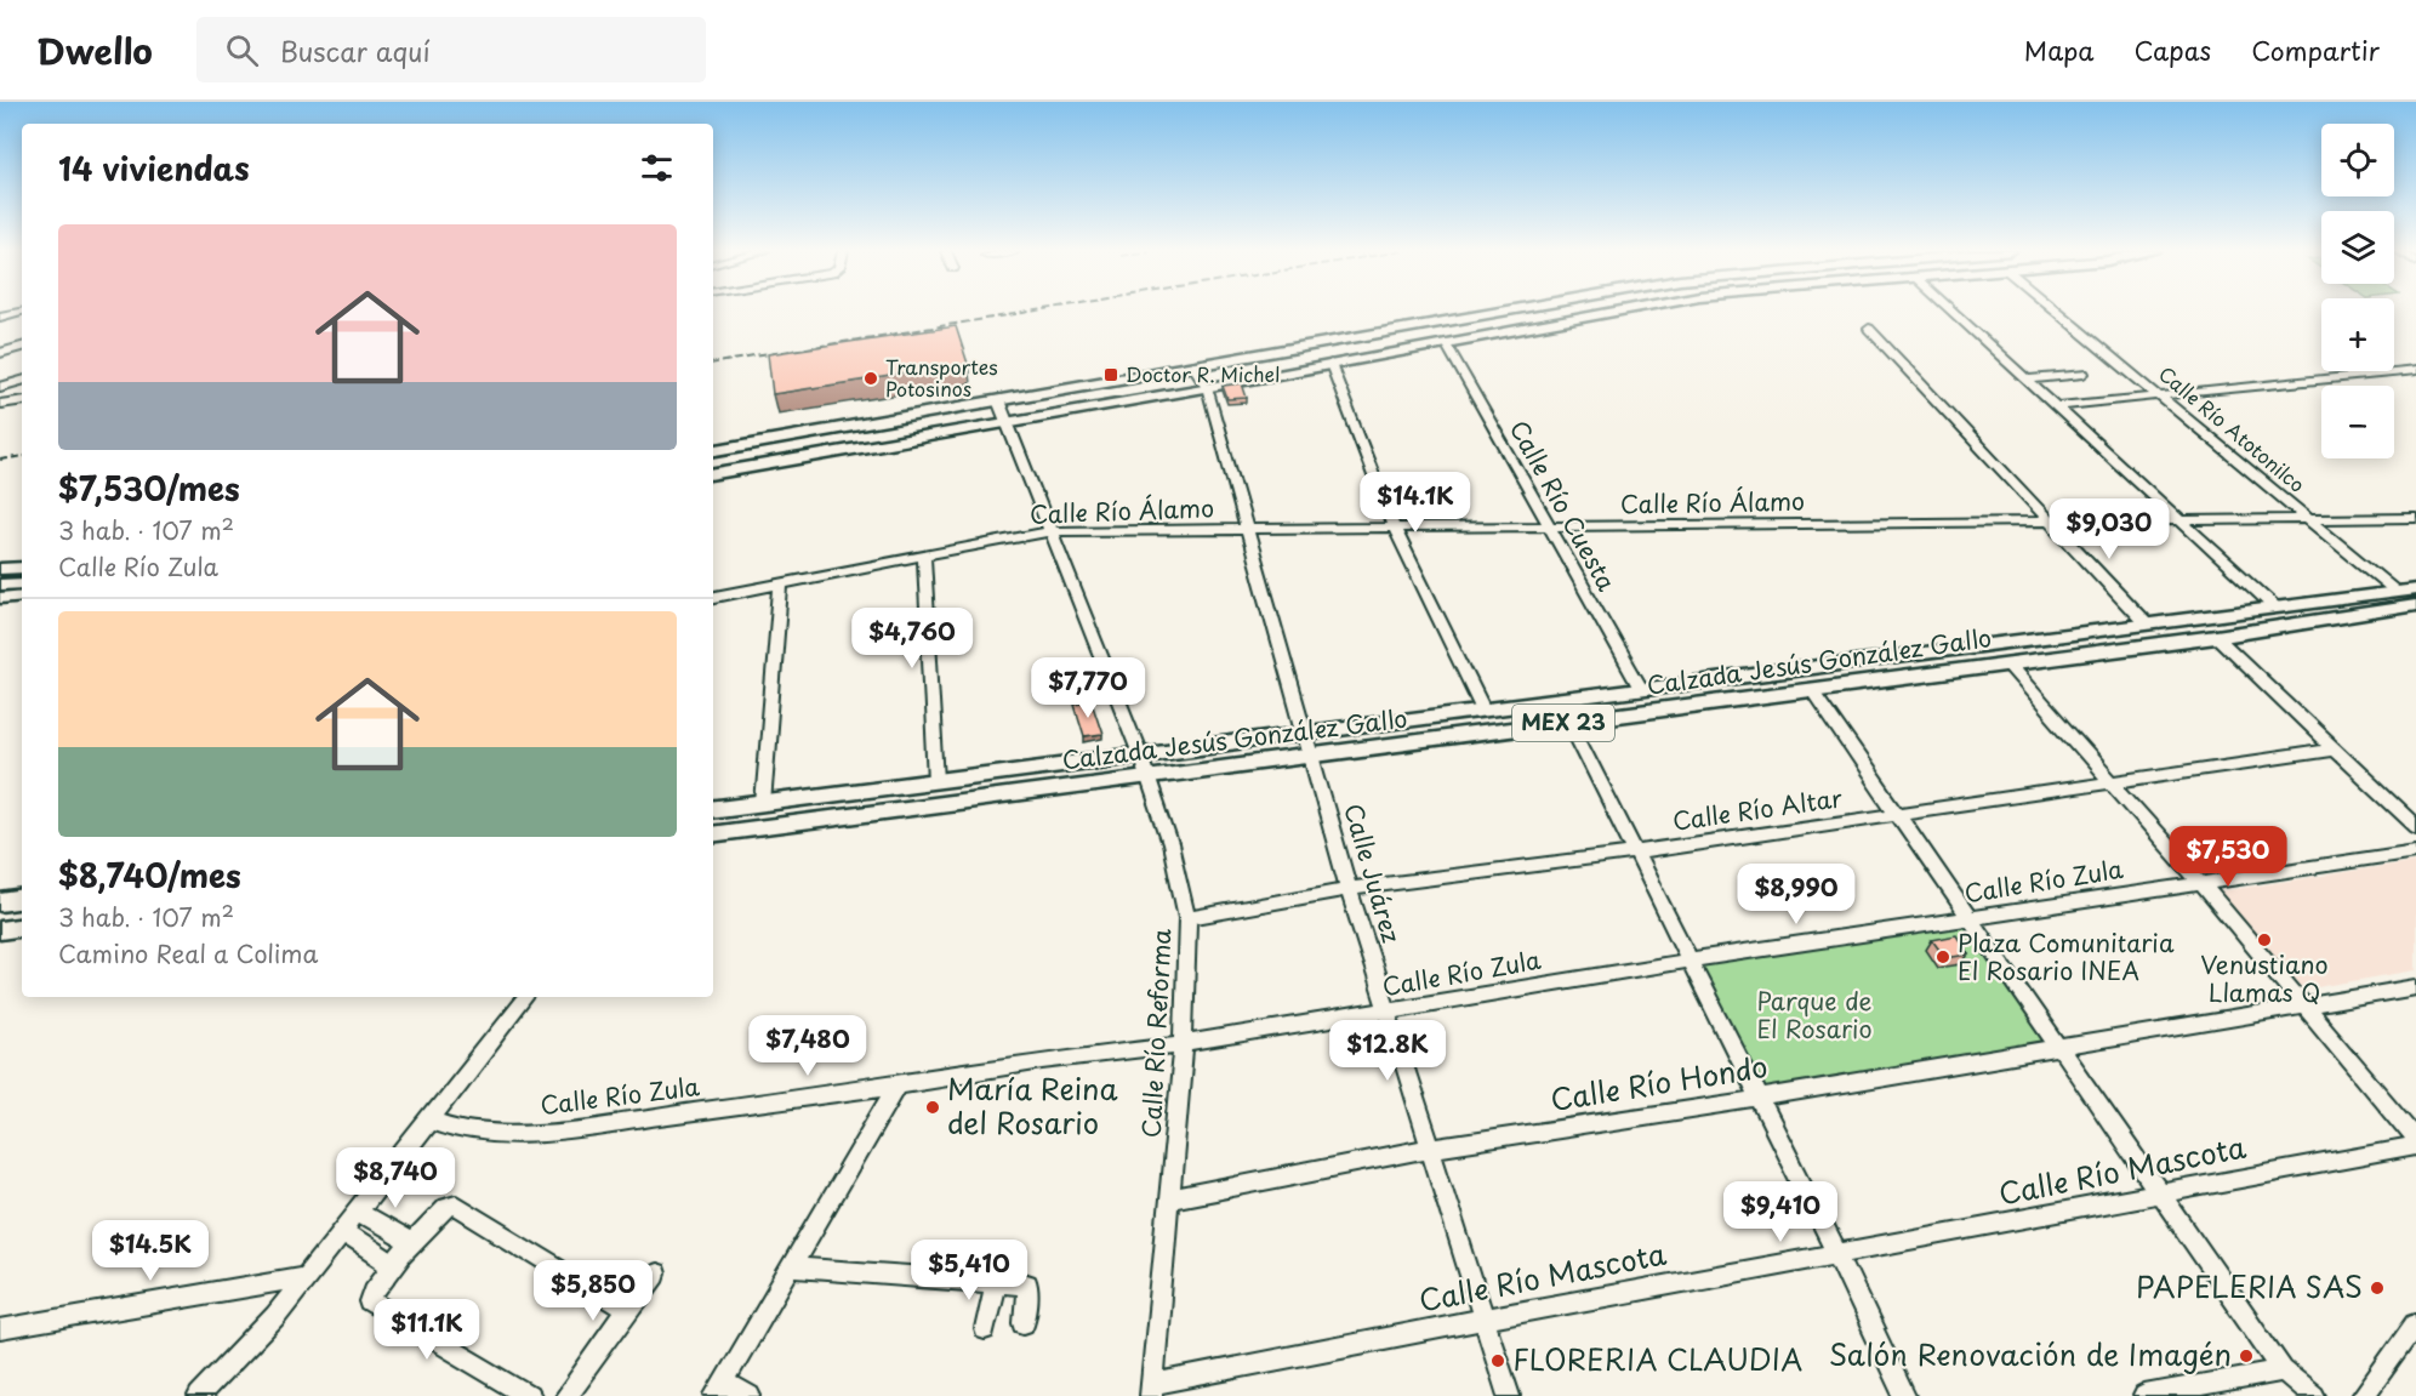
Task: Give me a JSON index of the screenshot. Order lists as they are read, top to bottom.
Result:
{
  "streets": {
    "main road": ["Calzada Jesús González Gallo", "MEX 23"],
    "street": [
      "Calle Río Atotonilco",
      "Calle Río Álamo",
      "Calle Río Cuesta",
      "Calle Río Altar",
      "Calle Juárez",
      "Calle Río Zula",
      "Calle Río Reforma",
      "Calle Río Hondo",
      "Calle Río Mascota"
    ]
  },
  "crossings": [
    ["Calle Río Atotonilco", "Calle Río Álamo"],
    ["Calle Río Atotonilco", "Calzada Jesús González Gallo"],
    ["Calle Río Álamo", "Calle Río Cuesta"],
    ["Calle Río Álamo", "Calle Juárez"],
    ["Calle Río Álamo", "Calle Río Reforma"],
    ["Calle Río Cuesta", "Calzada Jesús González Gallo"],
    ["Calzada Jesús González Gallo", "Calle Juárez"],
    ["Calzada Jesús González Gallo", "Calle Río Reforma"],
    ["Calle Río Altar", "Calle Juárez"],
    ["Calle Río Altar", "Calle Río Reforma"],
    ["Calle Juárez", "Calle Río Zula"],
    ["Calle Juárez", "Calle Río Hondo"],
    ["Calle Juárez", "Calle Río Mascota"],
    ["Calle Río Zula", "Calle Río Reforma"],
    ["Calle Río Reforma", "Calle Río Hondo"],
    ["Calle Río Reforma", "Calle Río Mascota"]
  ],
  "parks": ["Parque de El Rosario"],
  "places": {
    "transit": ["Doctor R. Michel"],
    "other": [
      "Transportes Potosinos",
      "Venustiano Llamas Q",
      "Plaza Comunitaria El Rosario INEA",
      "María Reina del Rosario",
      "PAPELERIA SAS",
      "Salón Renovación de Imagén",
      "FLORERIA CLAUDIA"
    ]
  },
  "page": {
    "header": "Dwello",
    "search": "Buscar aquí",
    "nav": ["Mapa", "Capas", "Compartir"],
    "map_buttons": ["+", "−"],
    "heading": "14 viviendas",
    "list": [
      {
        "name": "$7,530/mes",
        "note": "3 hab. · 107 m² · Calle Río Zula"
      },
      {
        "name": "$8,740/mes",
        "note": "3 hab. · 107 m² · Camino Real a Colima"
      }
    ],
    "price": [
      "$14.1K",
      "$9,030",
      "$4,760",
      "$7,770",
      "$7,530",
      "$8,990",
      "$7,480",
      "$12.8K",
      "$8,740",
      "$9,410",
      "$14.5K",
      "$5,410",
      "$5,850",
      "$11.1K"
    ]
  }
}
